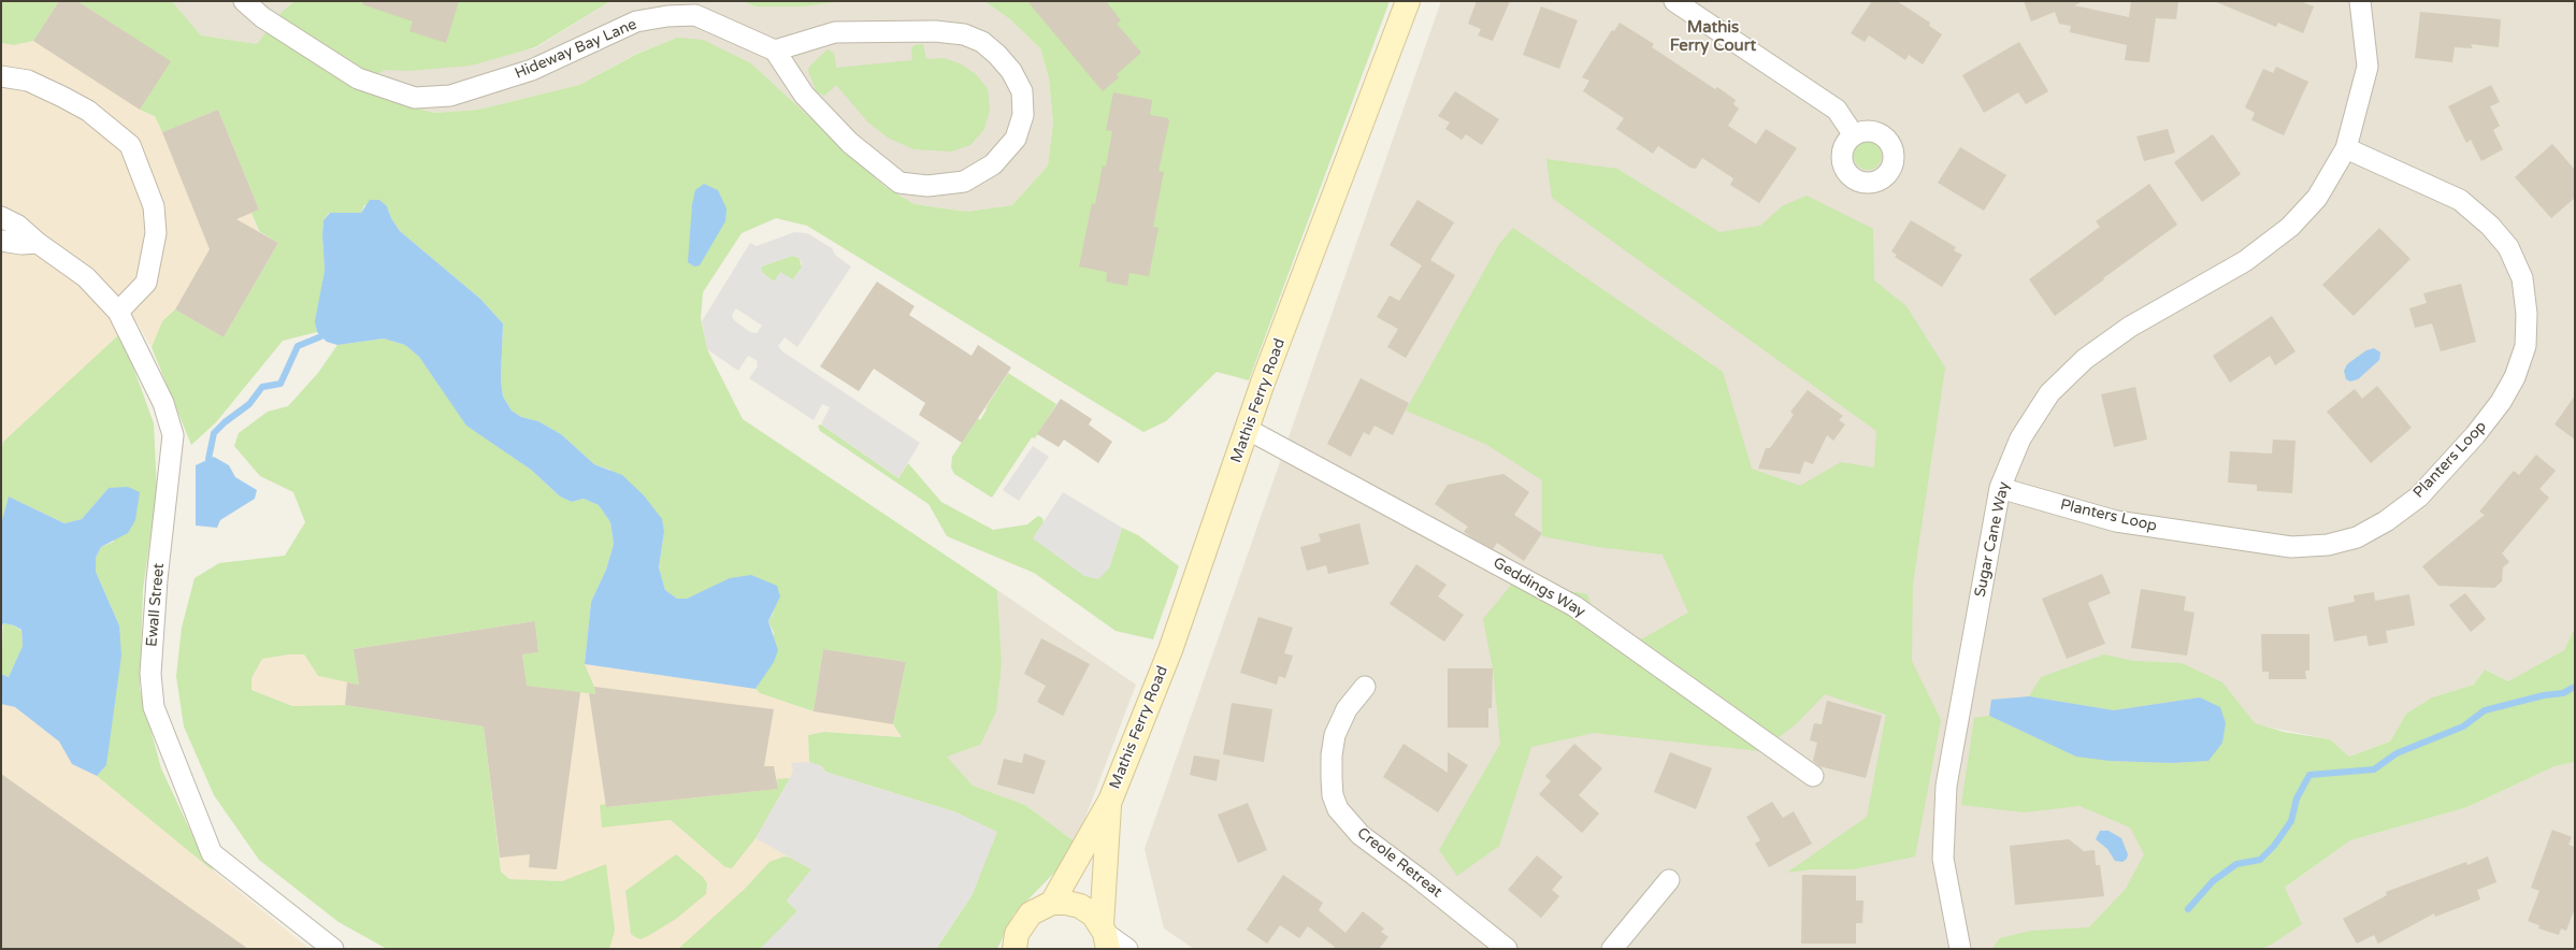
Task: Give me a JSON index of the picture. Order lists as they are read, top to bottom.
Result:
{
  "streets": {
    "main road": ["Mathis Ferry Road"],
    "street": [
      "Hideway Bay Lane",
      "Planters Loop",
      "Sugar Cane Way",
      "Geddings Way",
      "Ewall Street",
      "Creole Retreat"
    ]
  },
  "crossings": [
    ["Mathis Ferry Road", "Geddings Way"],
    ["Planters Loop", "Sugar Cane Way"]
  ],
  "districts": ["Mathis Ferry Court"]
}
